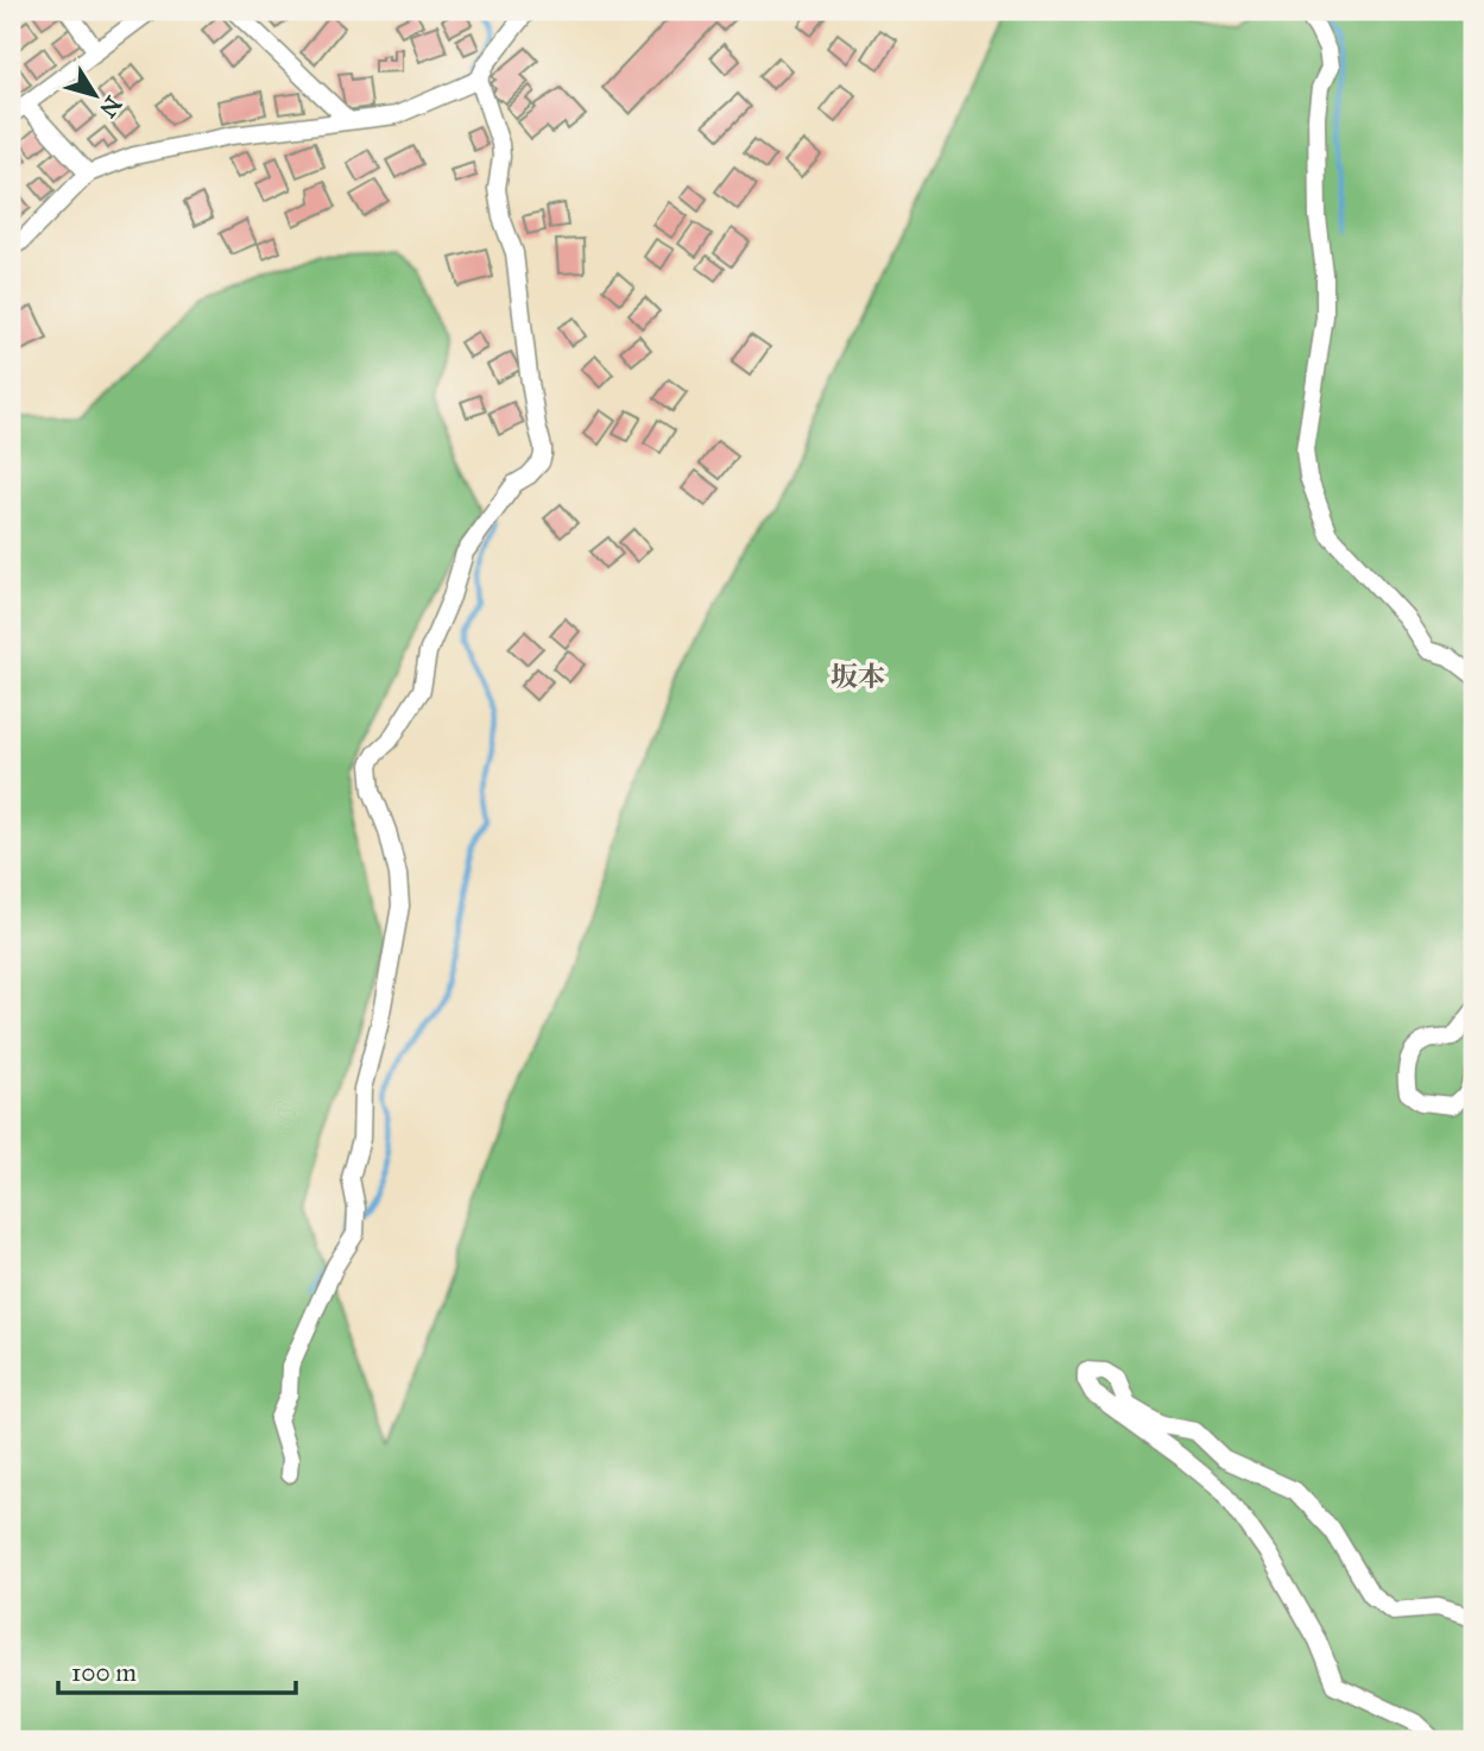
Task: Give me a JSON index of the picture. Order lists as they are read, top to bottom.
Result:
{
  "districts": ["坂本"],
  "scale_bar": "100 m",
  "north": "bottom right"
}
